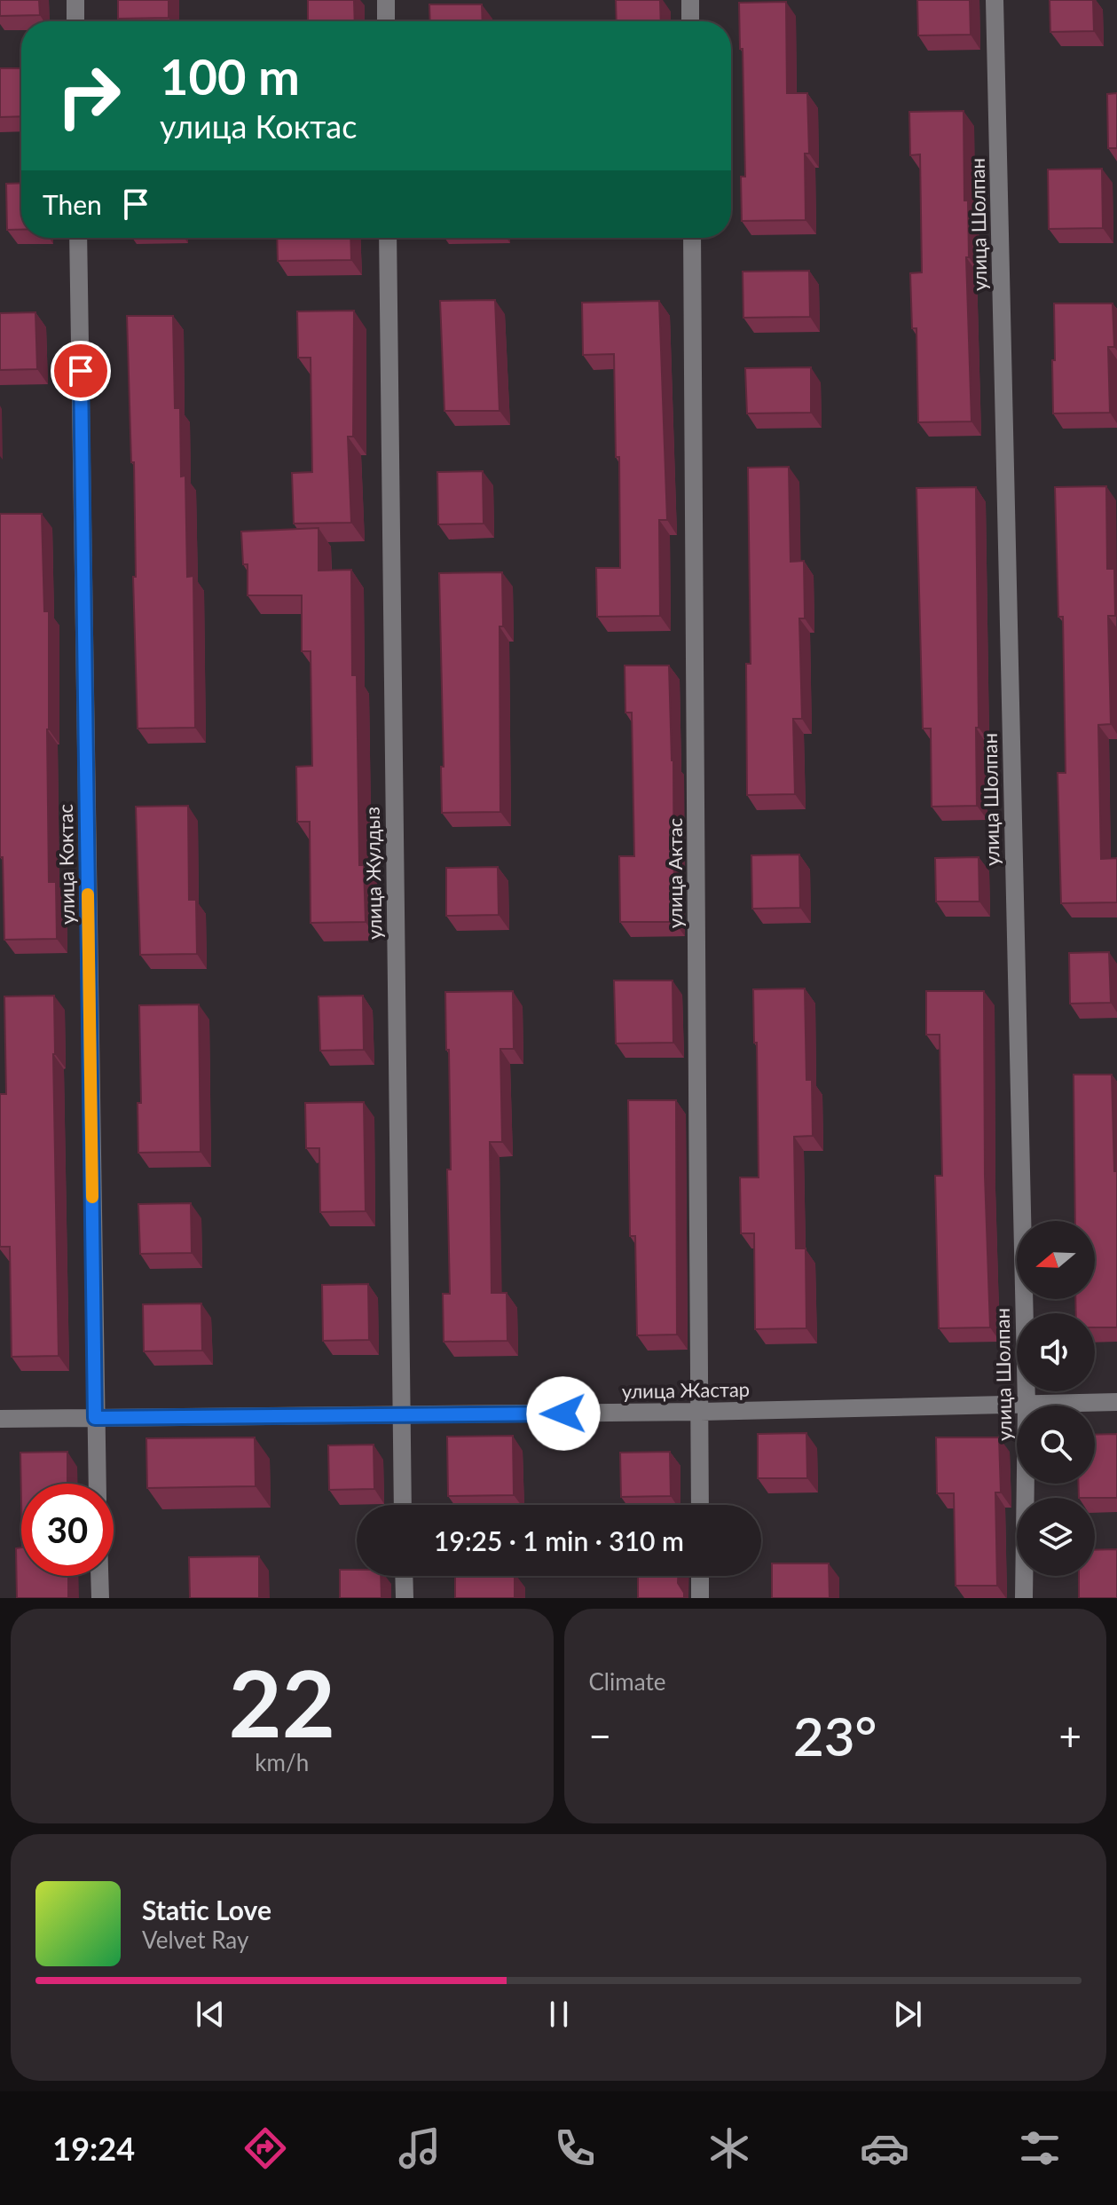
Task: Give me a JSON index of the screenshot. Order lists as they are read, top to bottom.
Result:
{
  "streets": {
    "street": [
      "улица Шолпан",
      "улица Коктас",
      "улица Жулдыз",
      "улица Актас",
      "улица Жастар"
    ]
  },
  "crossings": [
    ["улица Шолпан", "улица Жастар"],
    ["улица Коктас", "улица Жастар"],
    ["улица Жулдыз", "улица Жастар"],
    ["улица Актас", "улица Жастар"]
  ],
  "north": "left",
  "page": {
    "turn": ["100 m", "улица Коктас"],
    "then": "Then",
    "limit": "30",
    "trip": "19:25 · 1 min · 310 m",
    "tile": [
      ["22", "km/h"],
      "Climate"
    ],
    "heat": ["−", "23°", "+"],
    "song": ["Static Love", "Velvet Ray"],
    "tabs": "19:24"
  }
}
